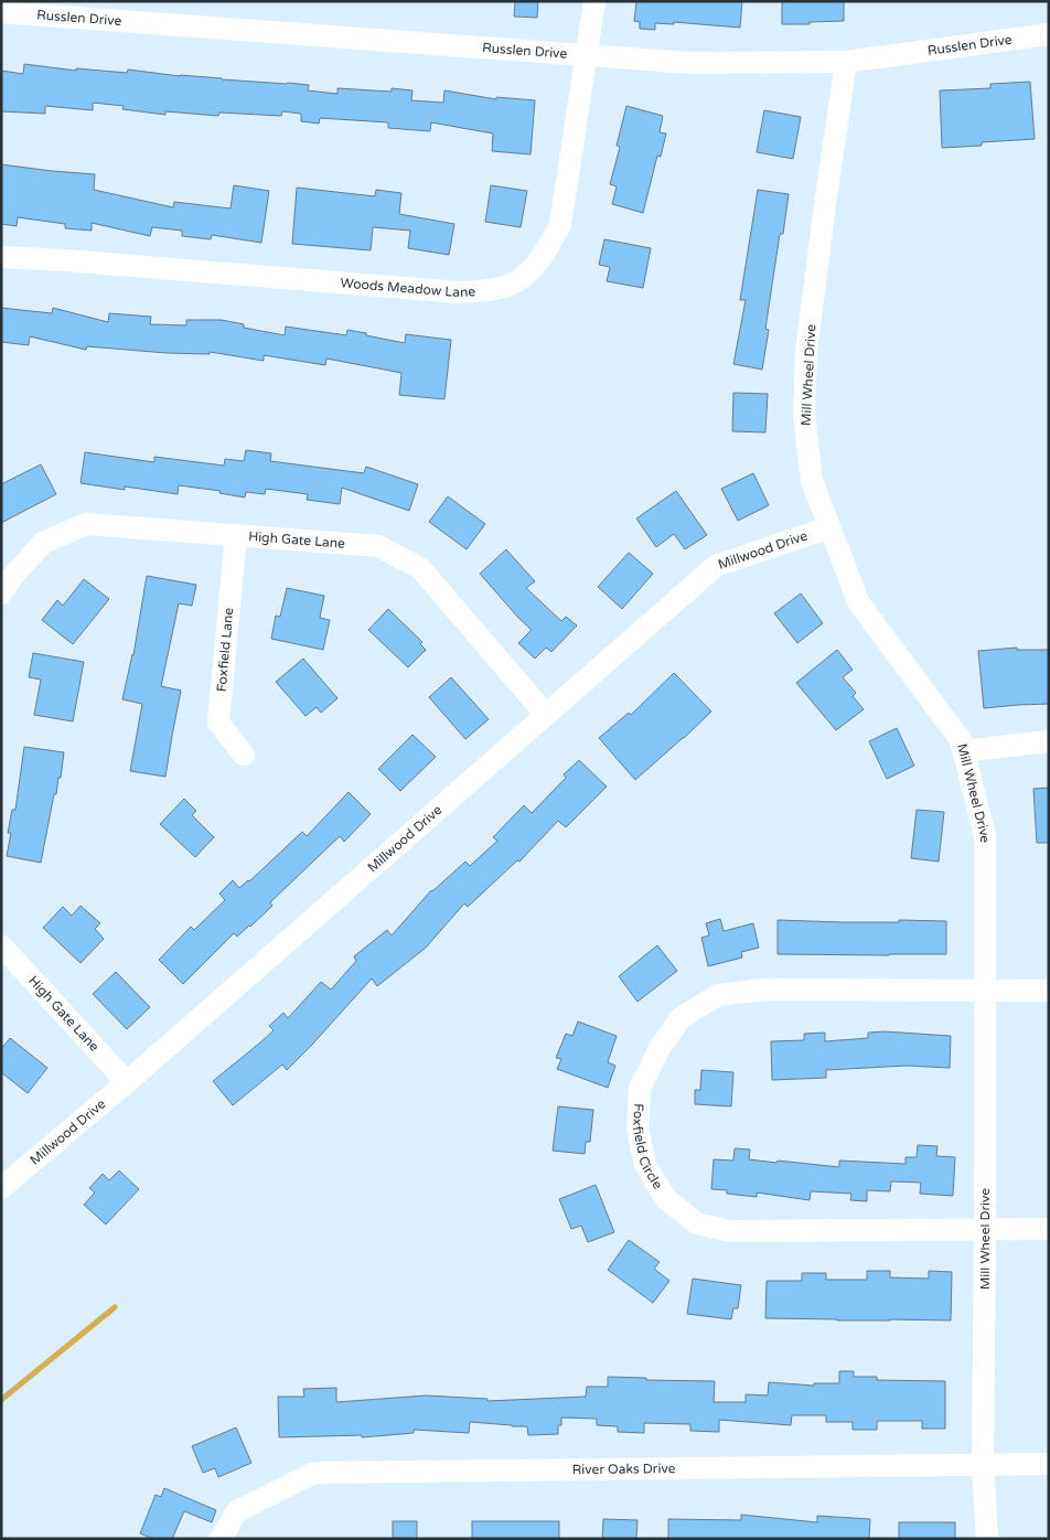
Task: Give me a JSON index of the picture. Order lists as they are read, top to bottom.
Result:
{
  "streets": {
    "street": [
      "Russlen Drive",
      "Woods Meadow Lane",
      "Mill Wheel Drive",
      "High Gate Lane",
      "Millwood Drive",
      "Foxfield Lane",
      "Foxfield Circle",
      "River Oaks Drive"
    ]
  },
  "crossings": [
    ["Russlen Drive", "Woods Meadow Lane"],
    ["Russlen Drive", "Mill Wheel Drive"],
    ["Mill Wheel Drive", "Millwood Drive"],
    ["Mill Wheel Drive", "Foxfield Circle"],
    ["Mill Wheel Drive", "River Oaks Drive"],
    ["High Gate Lane", "Millwood Drive"],
    ["High Gate Lane", "Foxfield Lane"]
  ]
}
